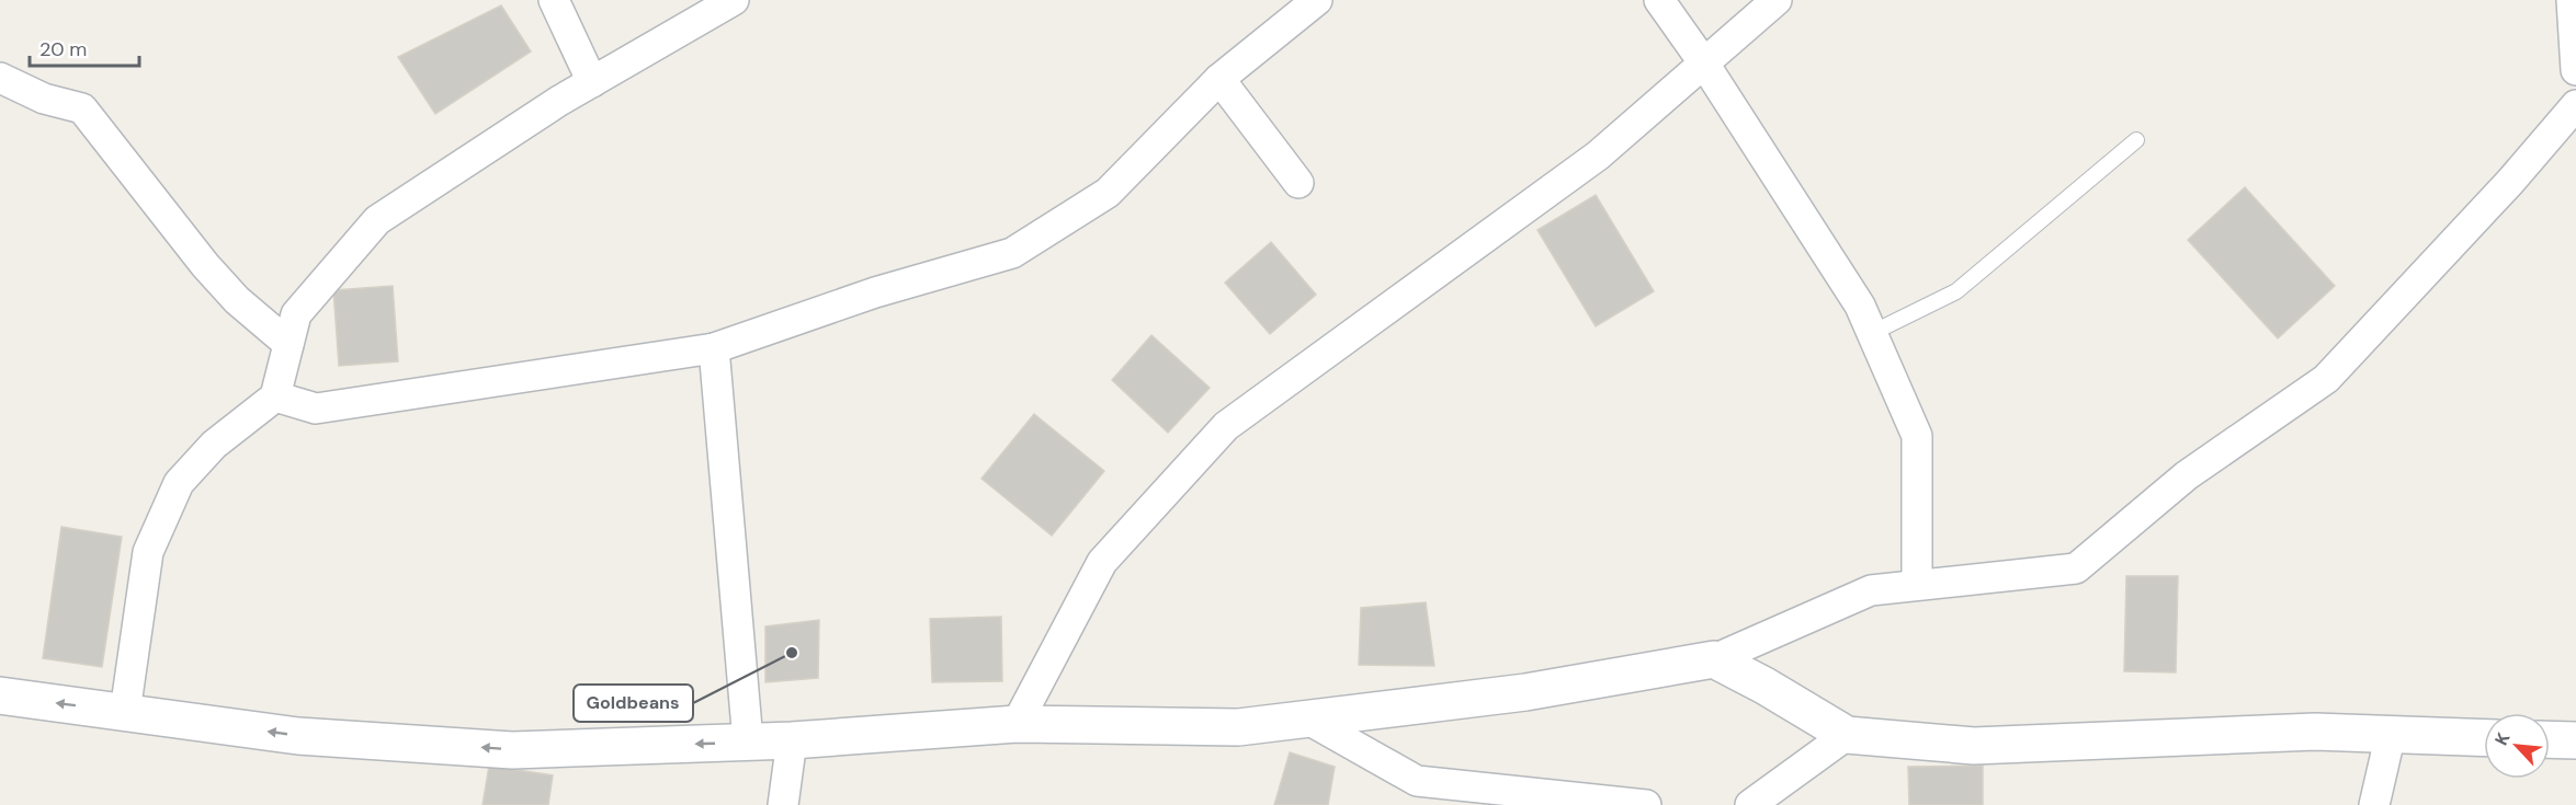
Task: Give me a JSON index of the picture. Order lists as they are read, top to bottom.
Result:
{
  "places": ["Goldbeans"],
  "scale_bar": "20 m",
  "north": "top left"
}
